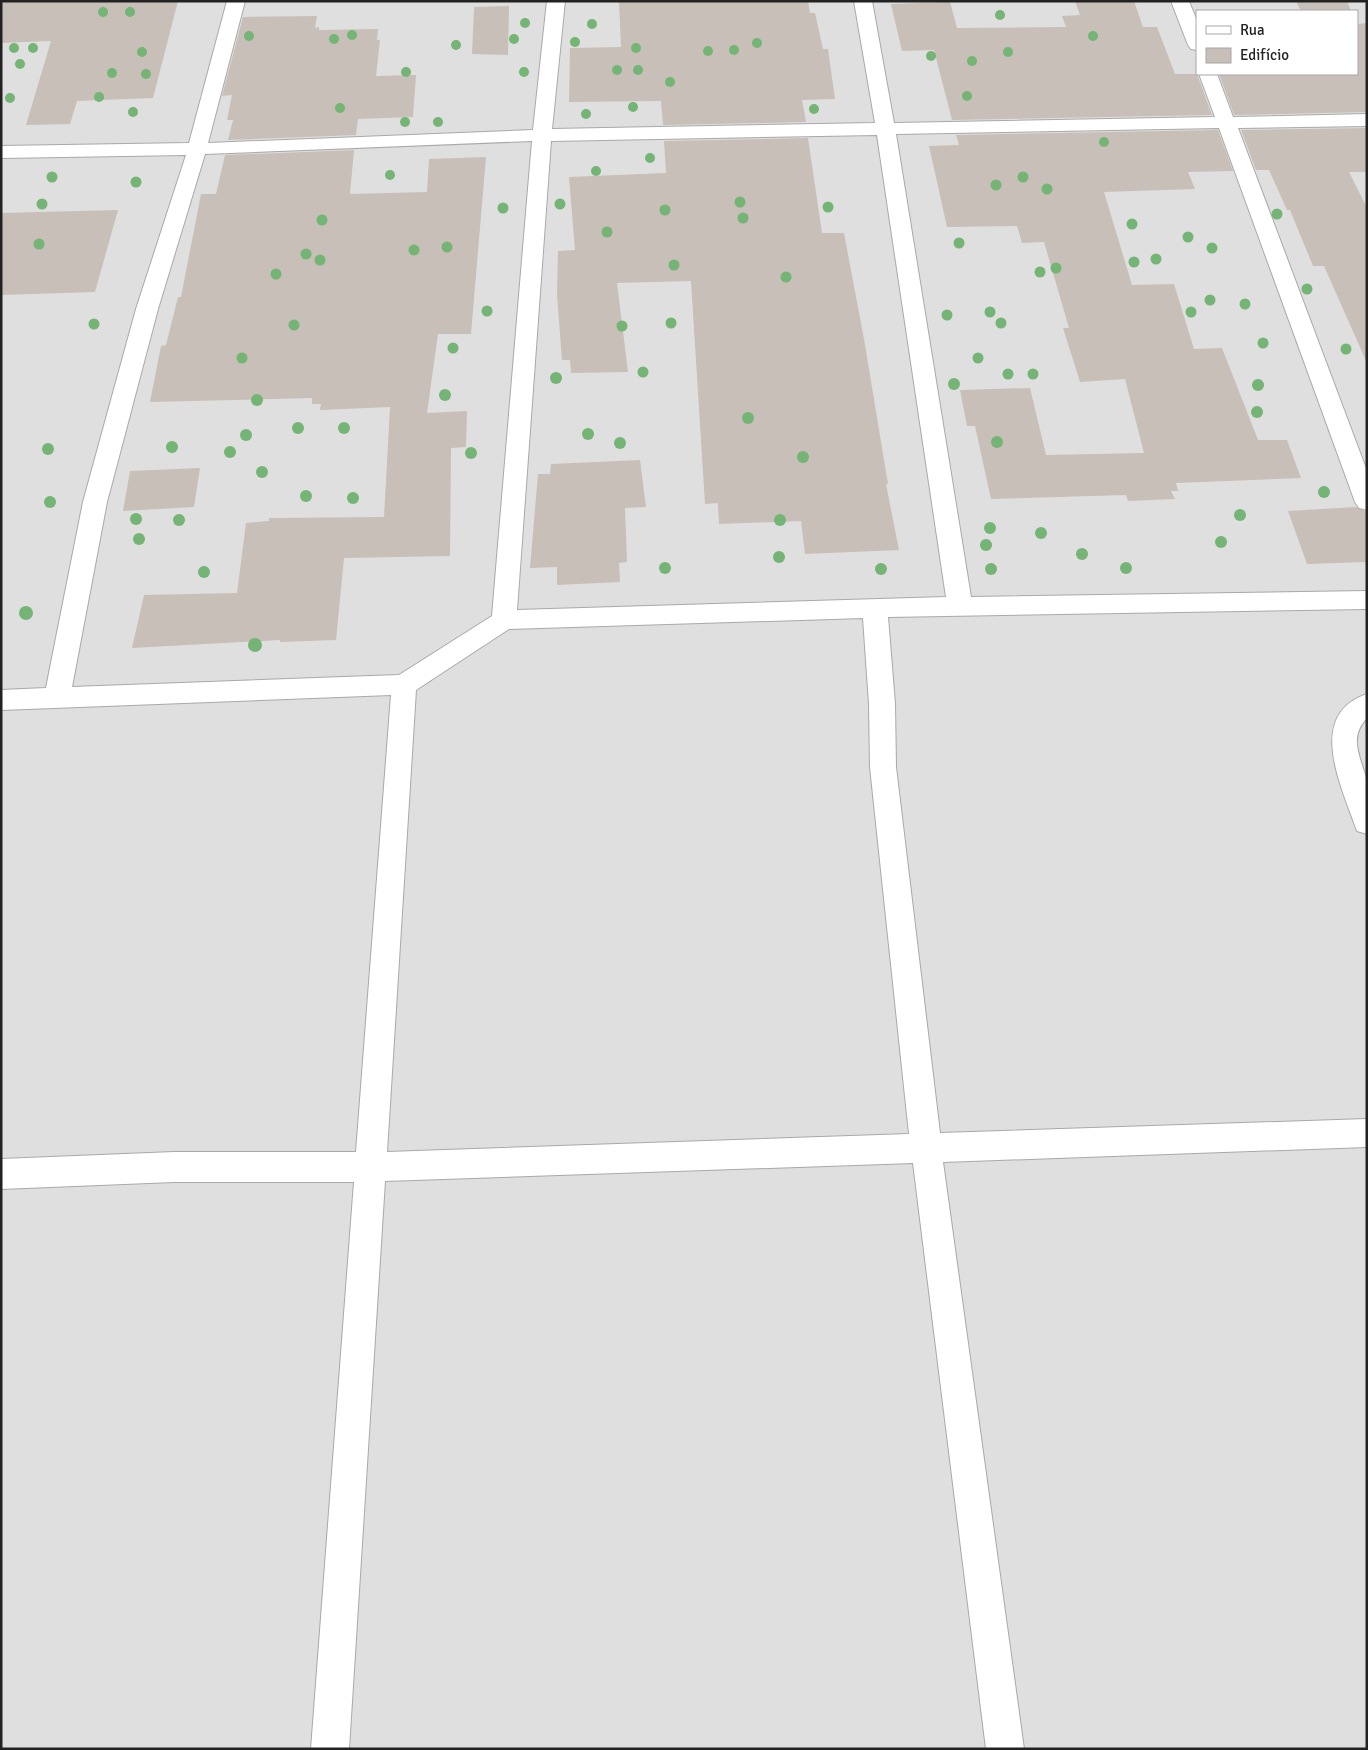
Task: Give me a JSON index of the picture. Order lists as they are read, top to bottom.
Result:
{
  "legend": ["Rua", "Edifício"]
}
